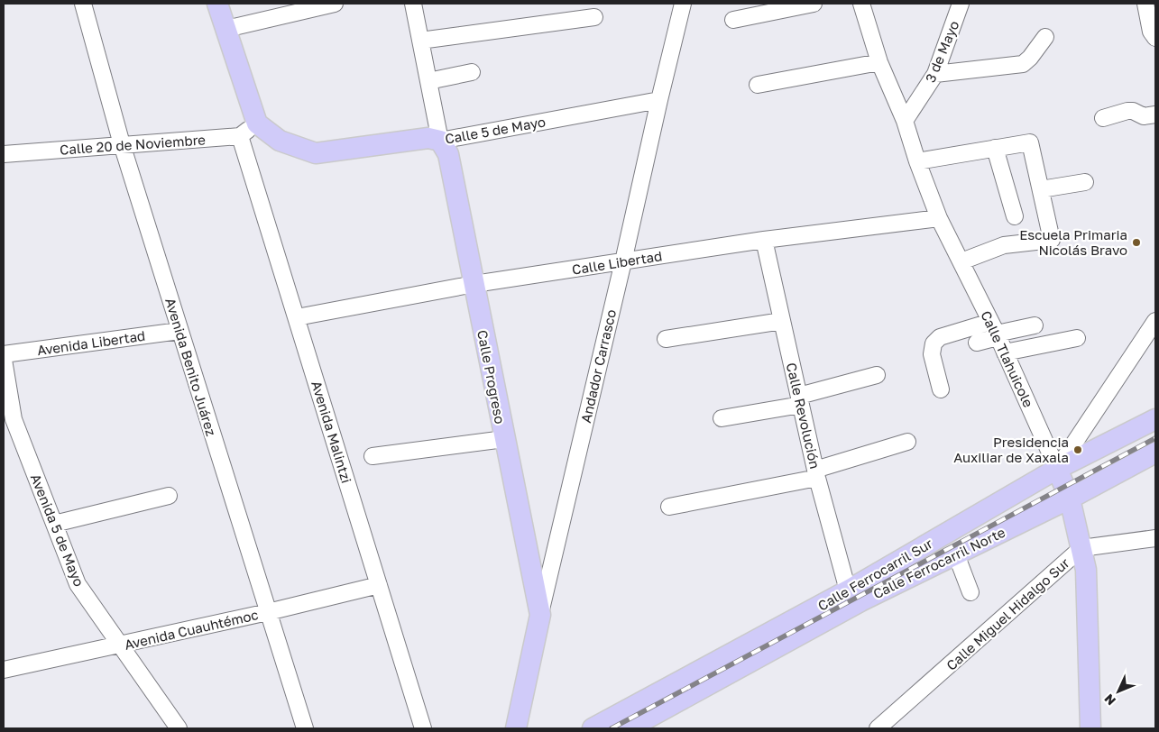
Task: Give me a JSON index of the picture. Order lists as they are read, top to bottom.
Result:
{
  "streets": {
    "main road": [
      "Calle 5 de Mayo",
      "Calle Tlahuicole",
      "Andador Carrasco",
      "Calle Progreso",
      "Calle Ferrocarril Norte",
      "Calle Ferrocarril Sur"
    ],
    "street": [
      "3 de Mayo",
      "Calle 20 de Noviembre",
      "Calle Libertad",
      "Avenida Libertad",
      "Avenida Benito Juárez",
      "Calle Revolución",
      "Avenida Malintzi",
      "Avenida 5 de Mayo",
      "Calle Miguel Hidalgo Sur",
      "Avenida Cuauhtémoc"
    ]
  },
  "crossings": [
    ["3 de Mayo", "Calle Tlahuicole"],
    ["Calle 5 de Mayo", "Andador Carrasco"],
    ["Calle 5 de Mayo", "Calle Progreso"],
    ["Calle 20 de Noviembre", "Avenida Benito Juárez"],
    ["Calle 20 de Noviembre", "Avenida Malintzi"],
    ["Calle Libertad", "Calle Tlahuicole"],
    ["Calle Libertad", "Andador Carrasco"],
    ["Calle Libertad", "Calle Progreso"],
    ["Calle Libertad", "Calle Revolución"],
    ["Calle Libertad", "Avenida Malintzi"],
    ["Avenida Libertad", "Avenida Benito Juárez"],
    ["Calle Tlahuicole", "Calle Ferrocarril Norte"],
    ["Calle Tlahuicole", "Calle Ferrocarril Sur"],
    ["Calle Tlahuicole", "Calle Miguel Hidalgo Sur"],
    ["Andador Carrasco", "Calle Progreso"],
    ["Avenida Benito Juárez", "Avenida Cuauhtémoc"],
    ["Calle Revolución", "Calle Ferrocarril Sur"],
    ["Avenida Malintzi", "Avenida Cuauhtémoc"],
    ["Avenida 5 de Mayo", "Avenida Cuauhtémoc"]
  ],
  "places": ["Escuela Primaria Nicolás Bravo", "Presidencia Auxiliar de Xaxala"],
  "north": "bottom left"
}
